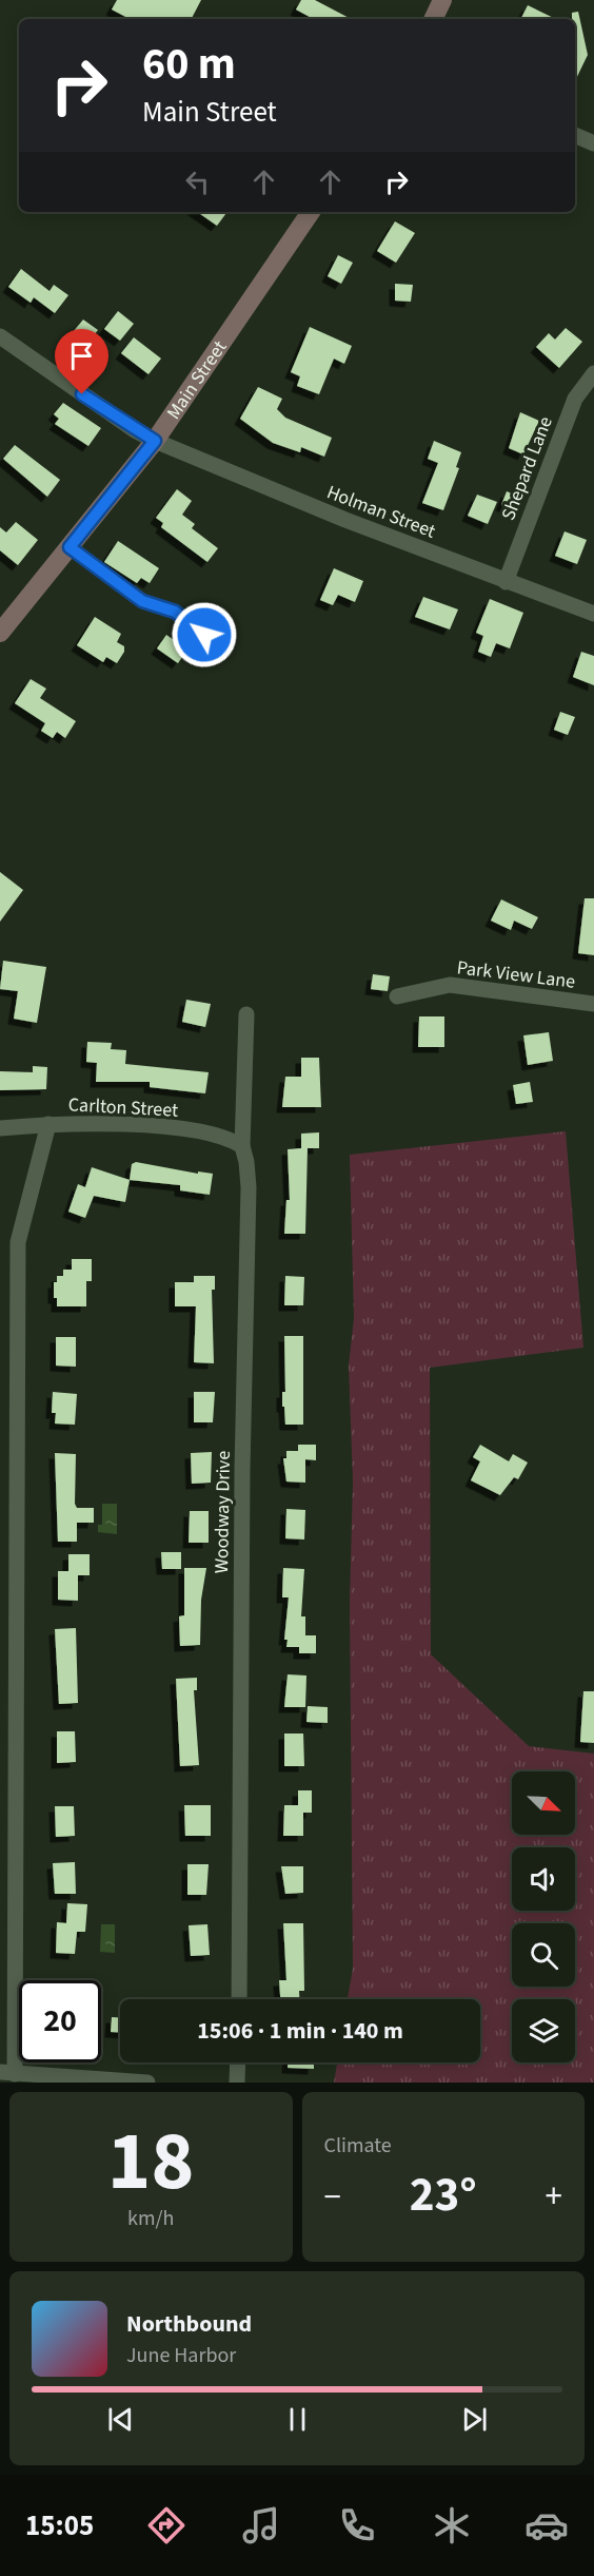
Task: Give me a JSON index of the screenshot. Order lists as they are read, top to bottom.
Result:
{
  "streets": {
    "main road": ["Main Street"],
    "street": [
      "Shepard Lane",
      "Holman Street",
      "Park View Lane",
      "Carlton Street",
      "Woodway Drive"
    ]
  },
  "crossings": [
    ["Main Street", "Holman Street"],
    ["Shepard Lane", "Holman Street"],
    ["Carlton Street", "Woodway Drive"]
  ],
  "north": "bottom right",
  "page": {
    "turn": ["60 m", "Main Street"],
    "limit": "20",
    "trip": "15:06 · 1 min · 140 m",
    "tile": [
      ["18", "km/h"],
      "Climate"
    ],
    "heat": ["−", "23°", "+"],
    "song": ["Northbound", "June Harbor"],
    "tabs": "15:05"
  }
}
